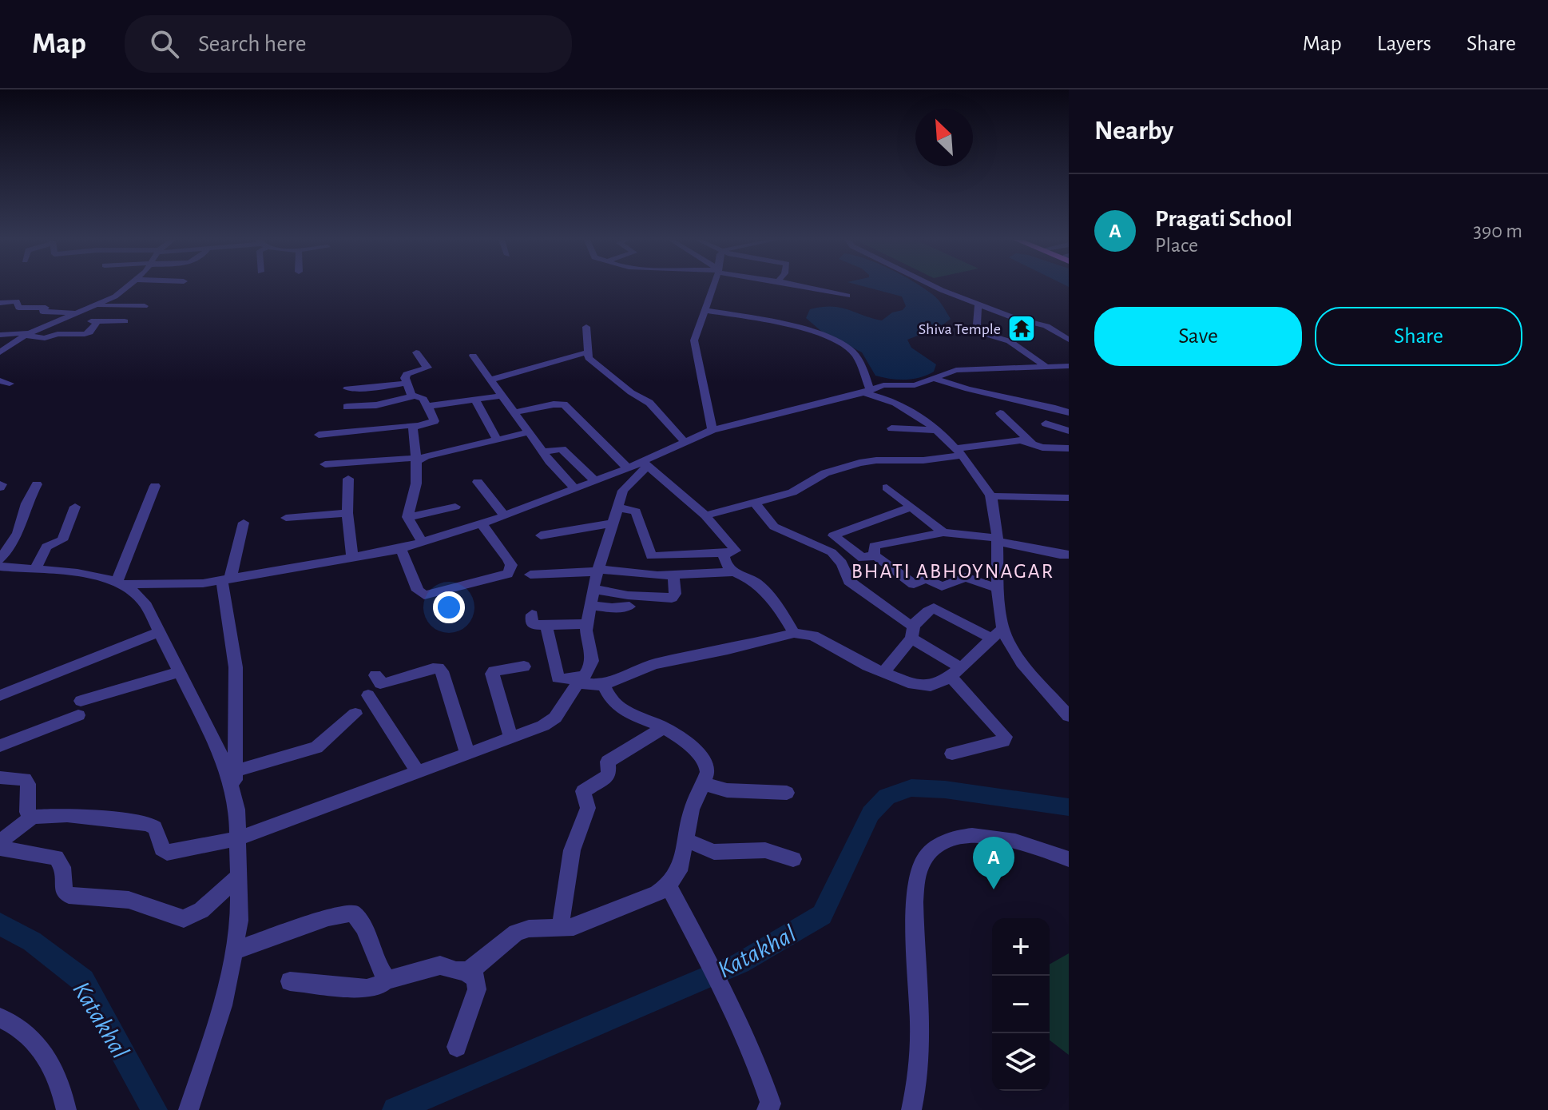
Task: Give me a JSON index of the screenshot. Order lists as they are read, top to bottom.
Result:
{
  "districts": ["BHATI ABHOYNAGAR"],
  "water": ["Katakhal"],
  "places": {
    "temple": ["Shiva Temple"]
  },
  "north": "top left",
  "page": {
    "header": "Map",
    "search": "Search here",
    "nav": ["Map", "Layers", "Share"],
    "heading": "Nearby",
    "list": [
      {
        "mark": "A",
        "name": "Pragati School",
        "note": "Place",
        "value": "390 m"
      }
    ],
    "buttons": ["Save", "Share"],
    "pins": "A",
    "map_buttons": ["+", "−"]
  }
}
